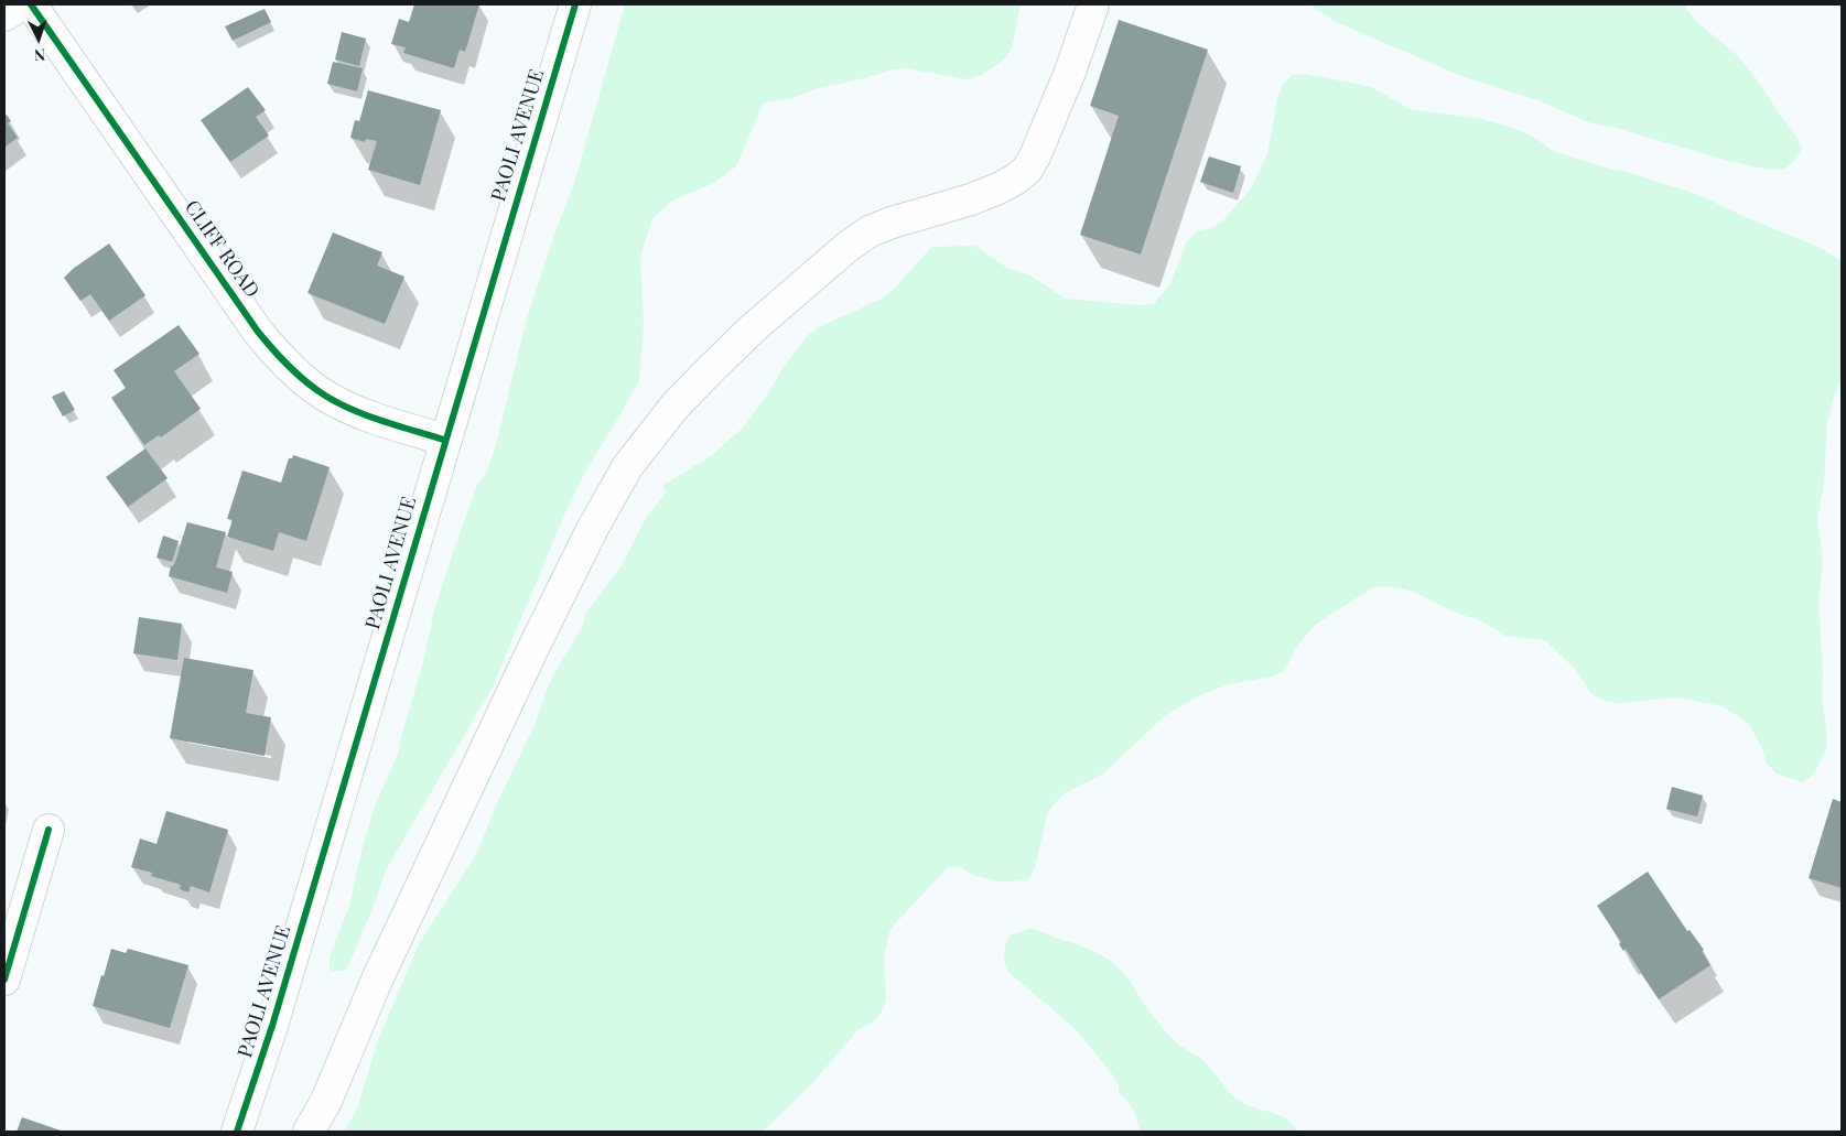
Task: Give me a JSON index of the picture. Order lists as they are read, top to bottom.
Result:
{
  "streets": {
    "street": ["PAOLI AVENUE", "CLIFF ROAD"]
  },
  "crossings": [
    ["PAOLI AVENUE", "CLIFF ROAD"]
  ],
  "north": "bottom"
}
